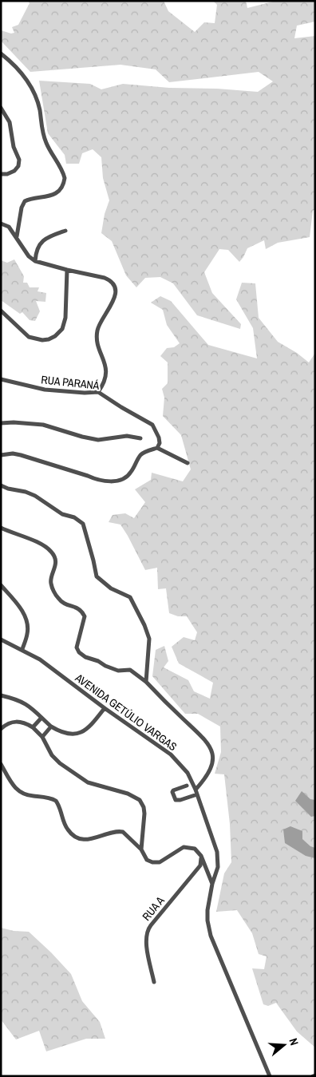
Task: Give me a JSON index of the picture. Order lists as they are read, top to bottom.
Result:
{
  "streets": {
    "street": ["RUA PARANÁ", "AVENIDA GETÚLIO VARGAS", "RUA A"]
  },
  "north": "right"
}
